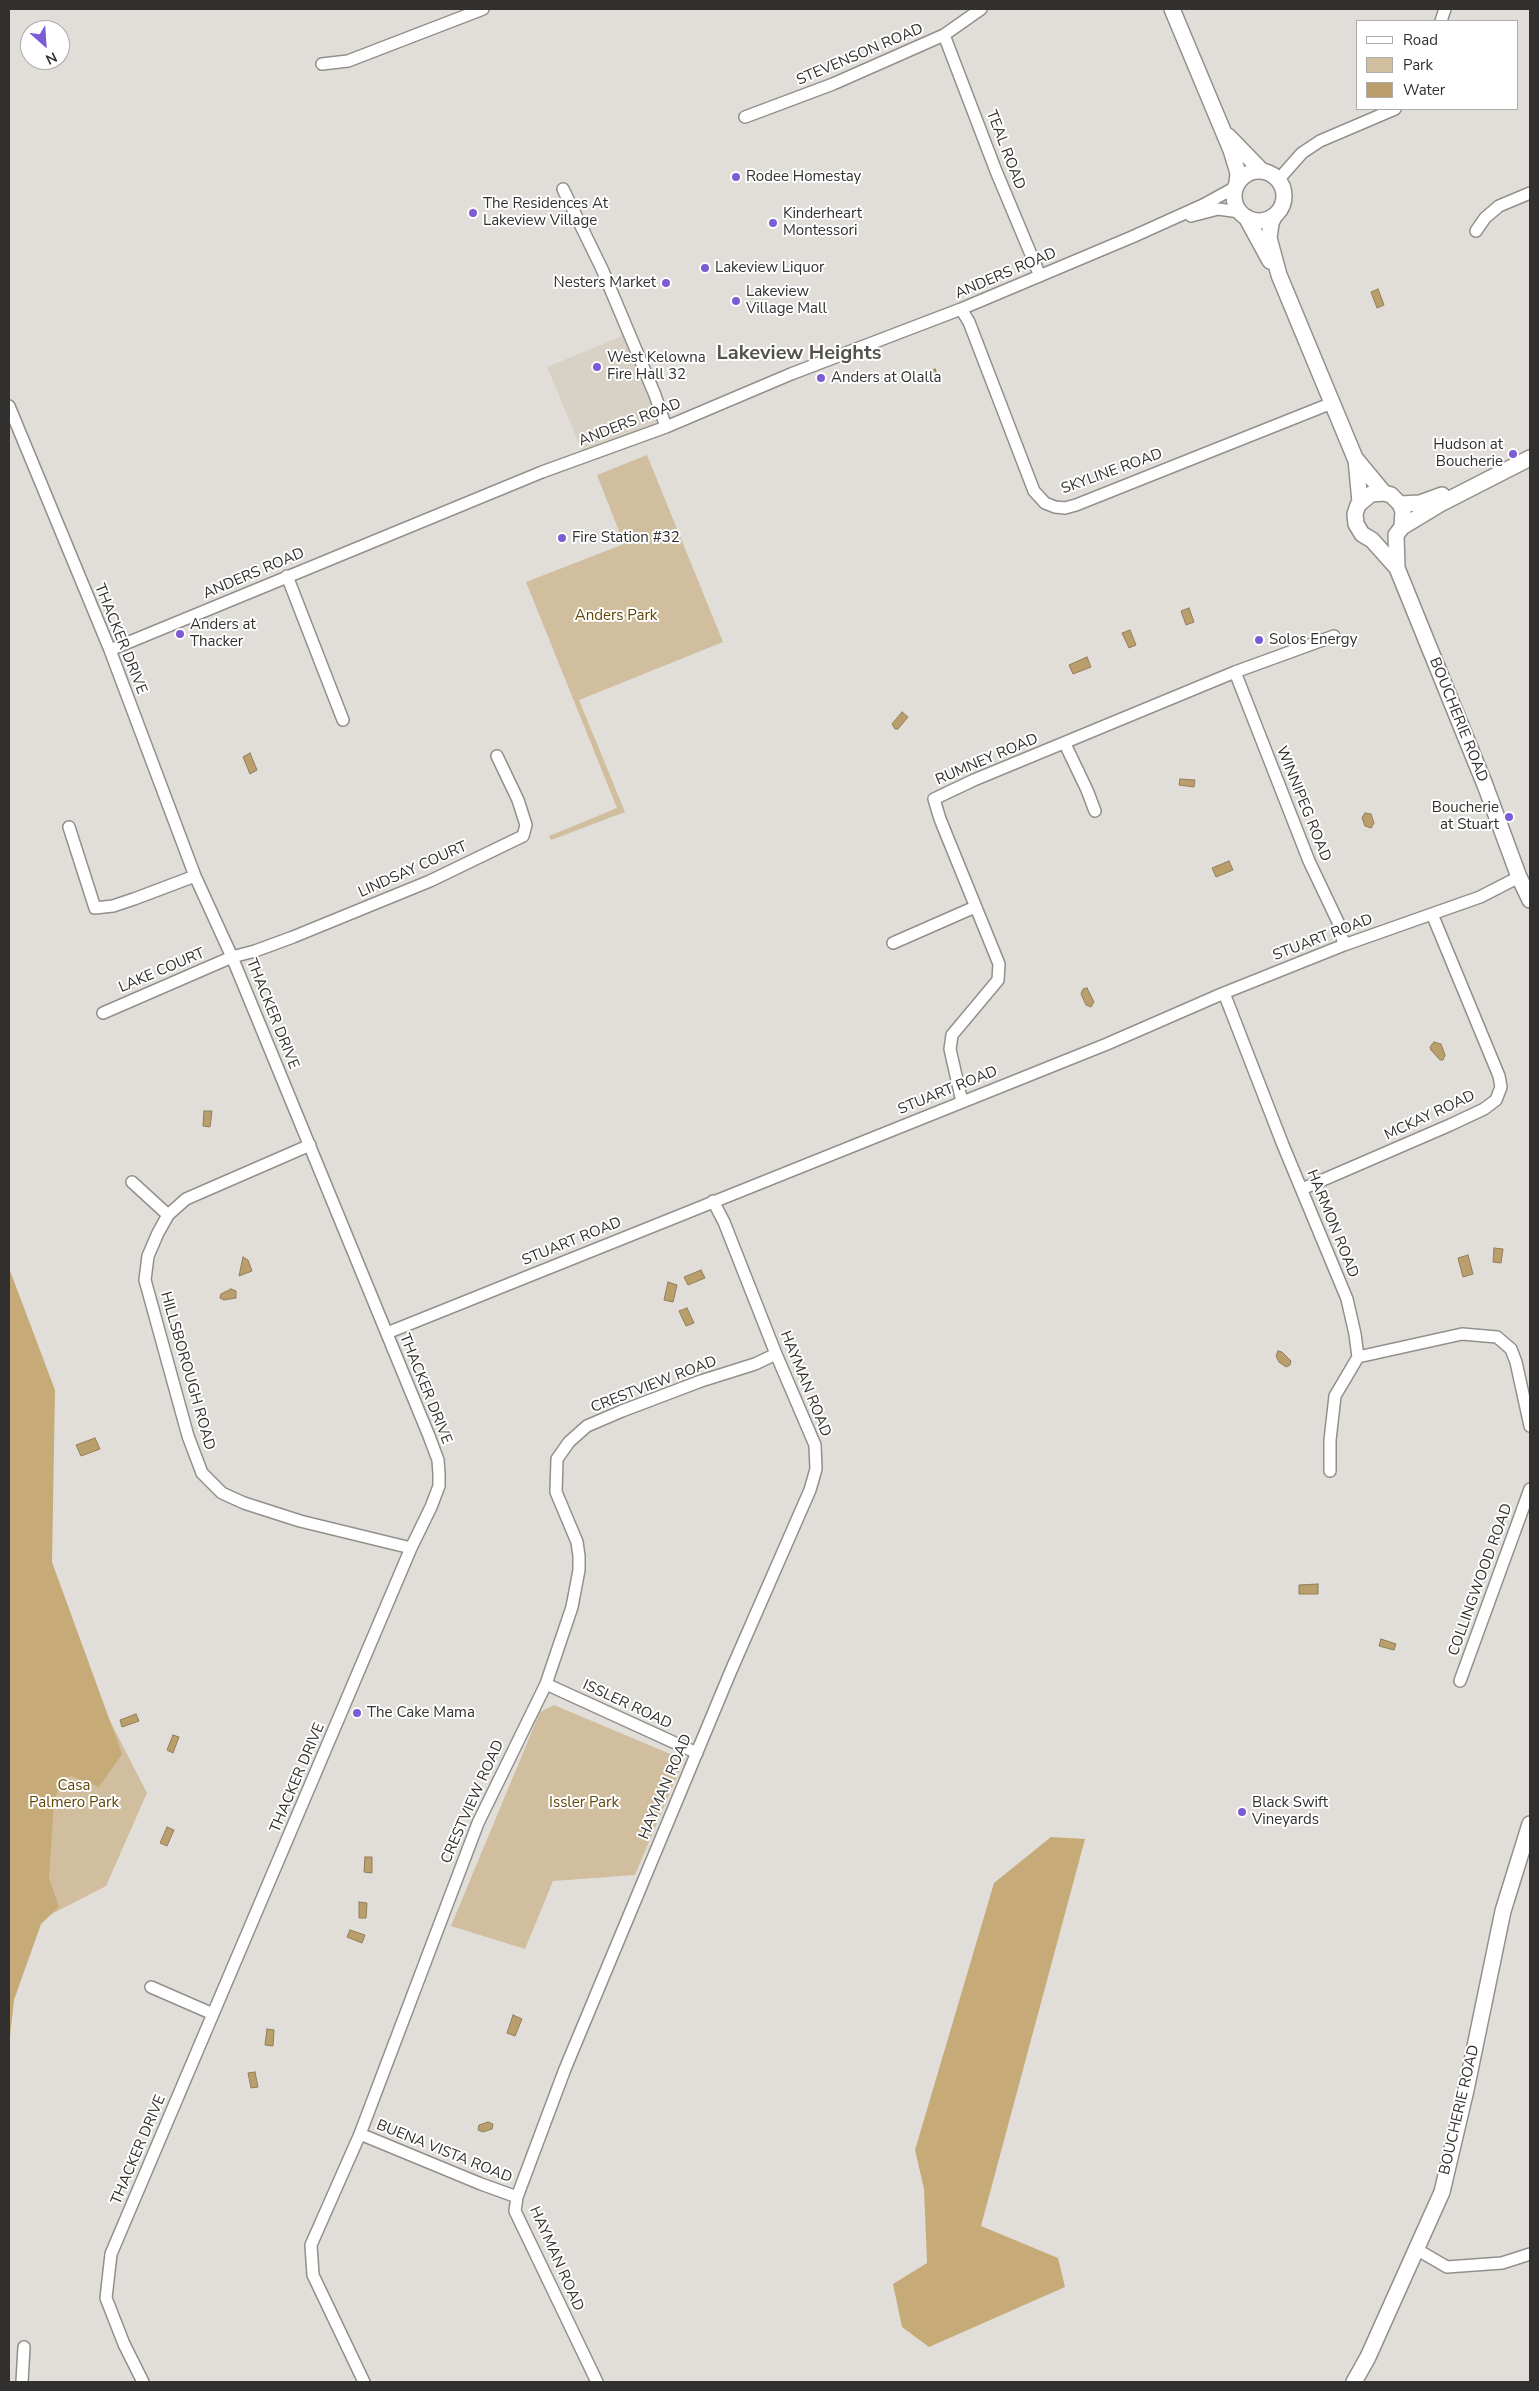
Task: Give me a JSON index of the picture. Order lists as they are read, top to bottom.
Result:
{
  "streets": {
    "main road": ["BOUCHERIE ROAD"],
    "street": [
      "STEVENSON ROAD",
      "TEAL ROAD",
      "ANDERS ROAD",
      "SKYLINE ROAD",
      "THACKER DRIVE",
      "RUMNEY ROAD",
      "WINNIPEG ROAD",
      "LINDSAY COURT",
      "STUART ROAD",
      "LAKE COURT",
      "MCKAY ROAD",
      "HARMON ROAD",
      "HILLSBOROUGH ROAD",
      "HAYMAN ROAD",
      "CRESTVIEW ROAD",
      "COLLINGWOOD ROAD",
      "ISSLER ROAD",
      "BUENA VISTA ROAD"
    ]
  },
  "crossings": [
    ["STEVENSON ROAD", "TEAL ROAD"],
    ["TEAL ROAD", "ANDERS ROAD"],
    ["ANDERS ROAD", "SKYLINE ROAD"],
    ["ANDERS ROAD", "THACKER DRIVE"],
    ["ANDERS ROAD", "BOUCHERIE ROAD"],
    ["SKYLINE ROAD", "BOUCHERIE ROAD"],
    ["THACKER DRIVE", "LINDSAY COURT"],
    ["THACKER DRIVE", "STUART ROAD"],
    ["THACKER DRIVE", "LAKE COURT"],
    ["THACKER DRIVE", "HILLSBOROUGH ROAD"],
    ["BOUCHERIE ROAD", "STUART ROAD"],
    ["RUMNEY ROAD", "WINNIPEG ROAD"],
    ["RUMNEY ROAD", "STUART ROAD"],
    ["WINNIPEG ROAD", "STUART ROAD"],
    ["LINDSAY COURT", "LAKE COURT"],
    ["STUART ROAD", "MCKAY ROAD"],
    ["STUART ROAD", "HARMON ROAD"],
    ["STUART ROAD", "HAYMAN ROAD"],
    ["MCKAY ROAD", "HARMON ROAD"],
    ["HAYMAN ROAD", "CRESTVIEW ROAD"],
    ["HAYMAN ROAD", "ISSLER ROAD"],
    ["HAYMAN ROAD", "BUENA VISTA ROAD"],
    ["CRESTVIEW ROAD", "ISSLER ROAD"],
    ["CRESTVIEW ROAD", "BUENA VISTA ROAD"]
  ],
  "districts": ["Lakeview Heights"],
  "parks": ["Anders Park", "Casa Palmero Park", "Issler Park"],
  "places": [
    "Rodee Homestay",
    "The Residences At Lakeview Village",
    "Kinderheart Montessori",
    "Lakeview Liquor",
    "Nesters Market",
    "Lakeview Village Mall",
    "West Kelowna Fire Hall 32",
    "Anders at Olalla",
    "Hudson at Boucherie",
    "Fire Station #32",
    "Anders at Thacker",
    "Solos Energy",
    "Boucherie at Stuart",
    "The Cake Mama",
    "Black Swift Vineyards"
  ],
  "legend": ["Road", "Park", "Water"],
  "north": "bottom right"
}
